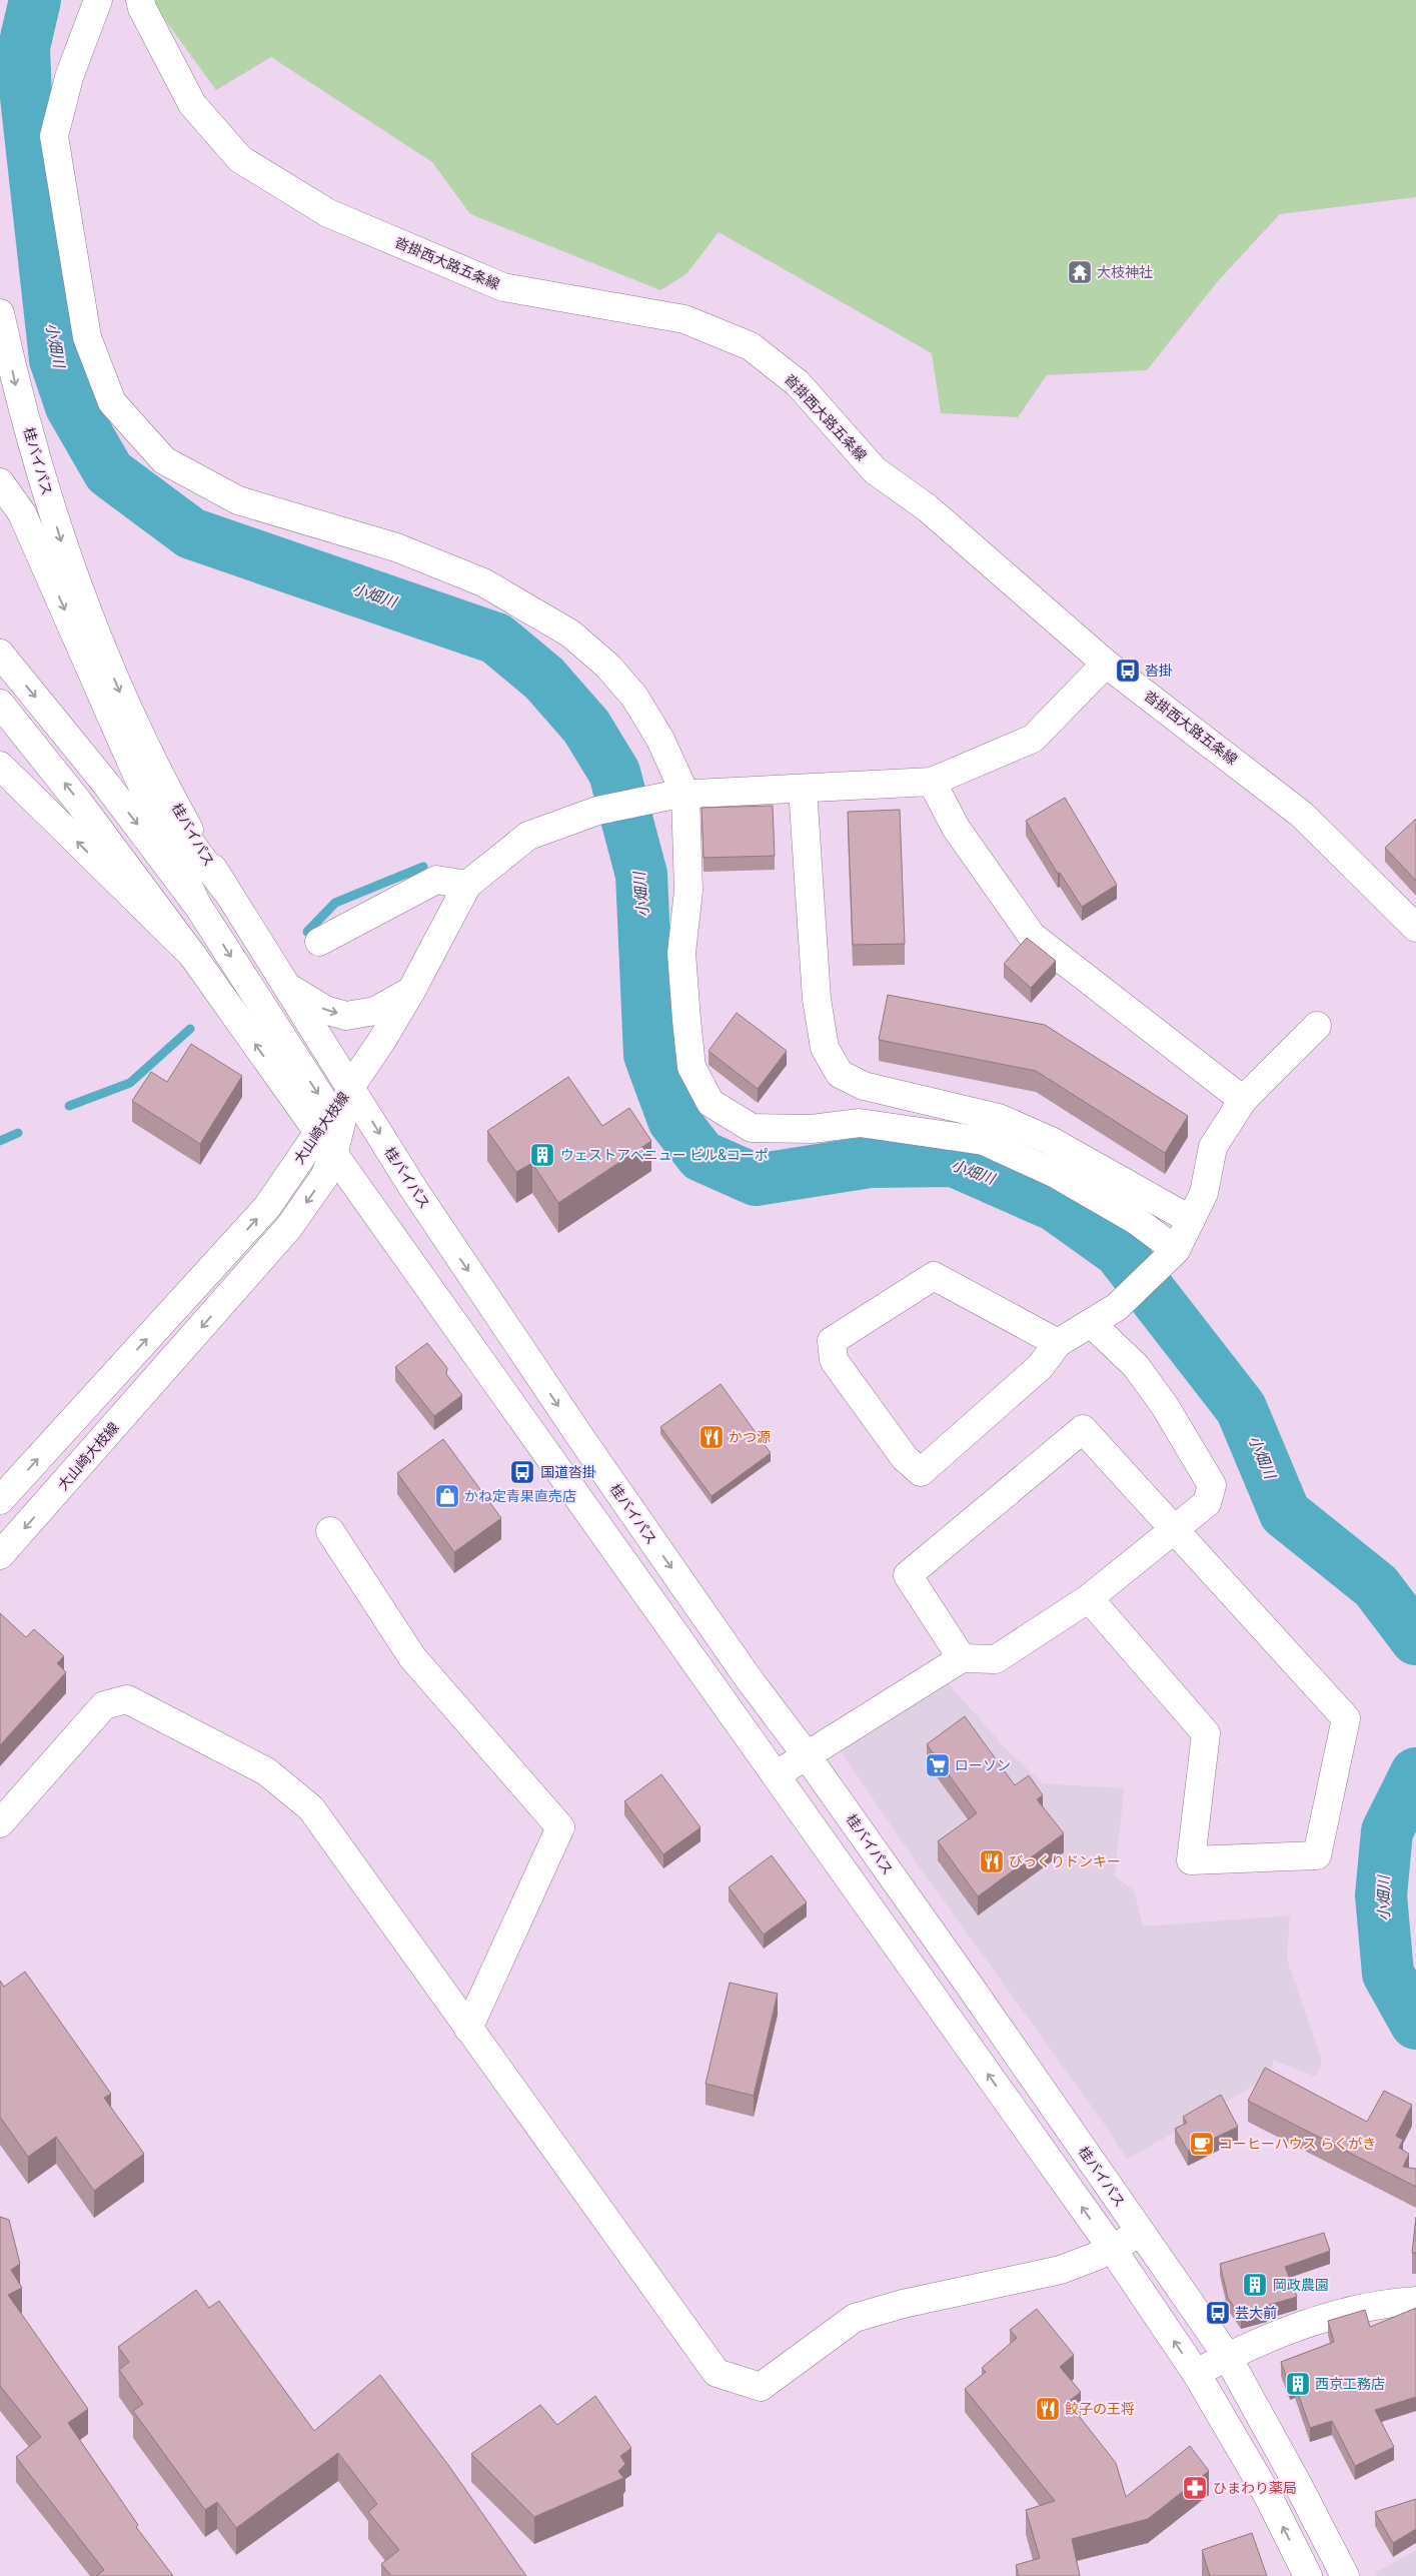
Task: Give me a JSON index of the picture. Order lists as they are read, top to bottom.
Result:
{
  "streets": {
    "main road": ["沓掛西大路五条線", "桂バイパス", "大山崎大枝線"]
  },
  "crossings": [
    ["桂バイパス", "大山崎大枝線"]
  ],
  "water": ["小畑川"],
  "places": {
    "temple": ["大枝神社"],
    "bus stop": ["沓掛", "国道沓掛", "芸大前"],
    "building": ["ウェストアベニュー ビル&コーポ", "岡政農園", "西京工務店"],
    "restaurant": ["かつ源", "びっくりドンキー", "餃子の王将"],
    "shop": ["かね定青果直売店"],
    "supermarket": ["ローソン"],
    "cafe": ["コーヒーハウス らくがき"],
    "pharmacy": ["ひまわり薬局"]
  }
}
